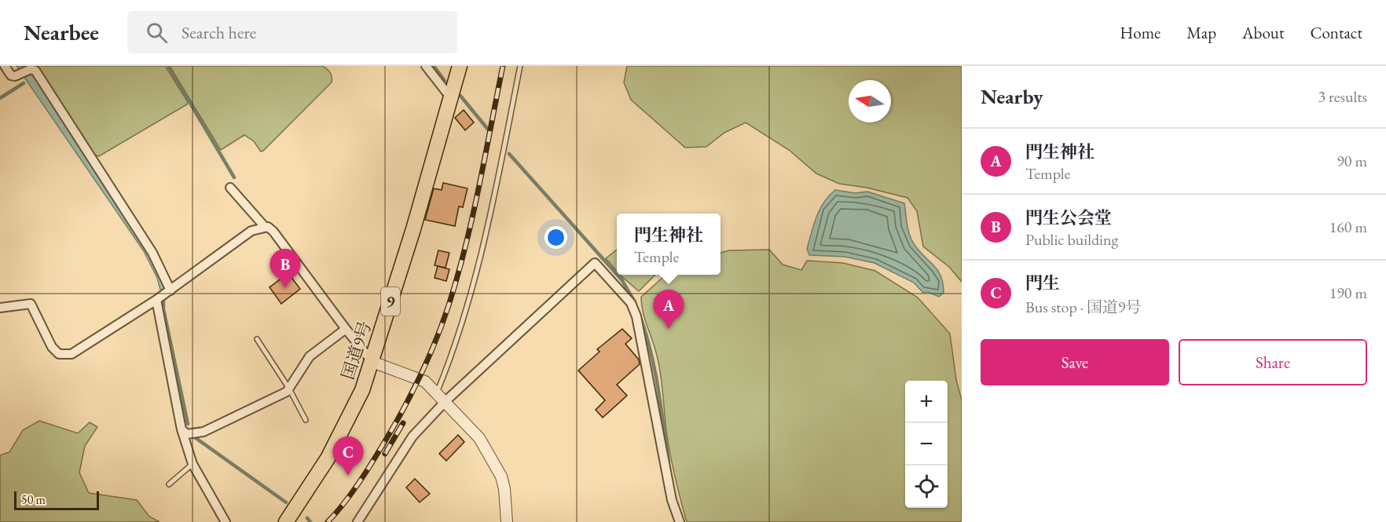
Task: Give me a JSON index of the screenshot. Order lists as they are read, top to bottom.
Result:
{
  "streets": {
    "highway": ["9", "国道9号"]
  },
  "scale_bar": "50 m",
  "north": "left",
  "page": {
    "header": "Nearbee",
    "search": "Search here",
    "nav": [
      "Home",
      "Map",
      "About",
      "Contact"
    ],
    "heading": ["Nearby", "3 results"],
    "list": [
      {
        "mark": "A",
        "name": "門生神社",
        "note": "Temple",
        "value": "90 m"
      },
      {
        "mark": "B",
        "name": "門生公会堂",
        "note": "Public building",
        "value": "160 m"
      },
      {
        "mark": "C",
        "name": "門生",
        "note": "Bus stop · 国道9号",
        "value": "190 m"
      }
    ],
    "popup": ["門生神社", "Temple"],
    "pins": ["B", "A", "C"],
    "buttons": ["Save", "Share"],
    "map_buttons": ["+", "−"],
    "scale": "50 m"
  }
}
